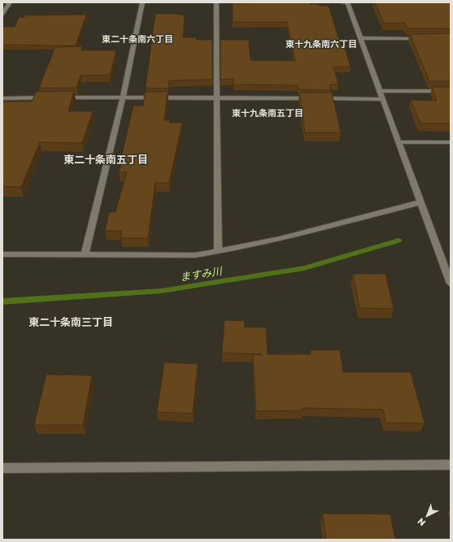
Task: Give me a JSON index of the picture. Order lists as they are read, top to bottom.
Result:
{
  "districts": [
    "東二十条南六丁目",
    "東十九条南六丁目",
    "東十九条南五丁目",
    "東二十条南五丁目",
    "東二十条南三丁目"
  ],
  "water": ["ますみ川"],
  "north": "bottom left"
}
